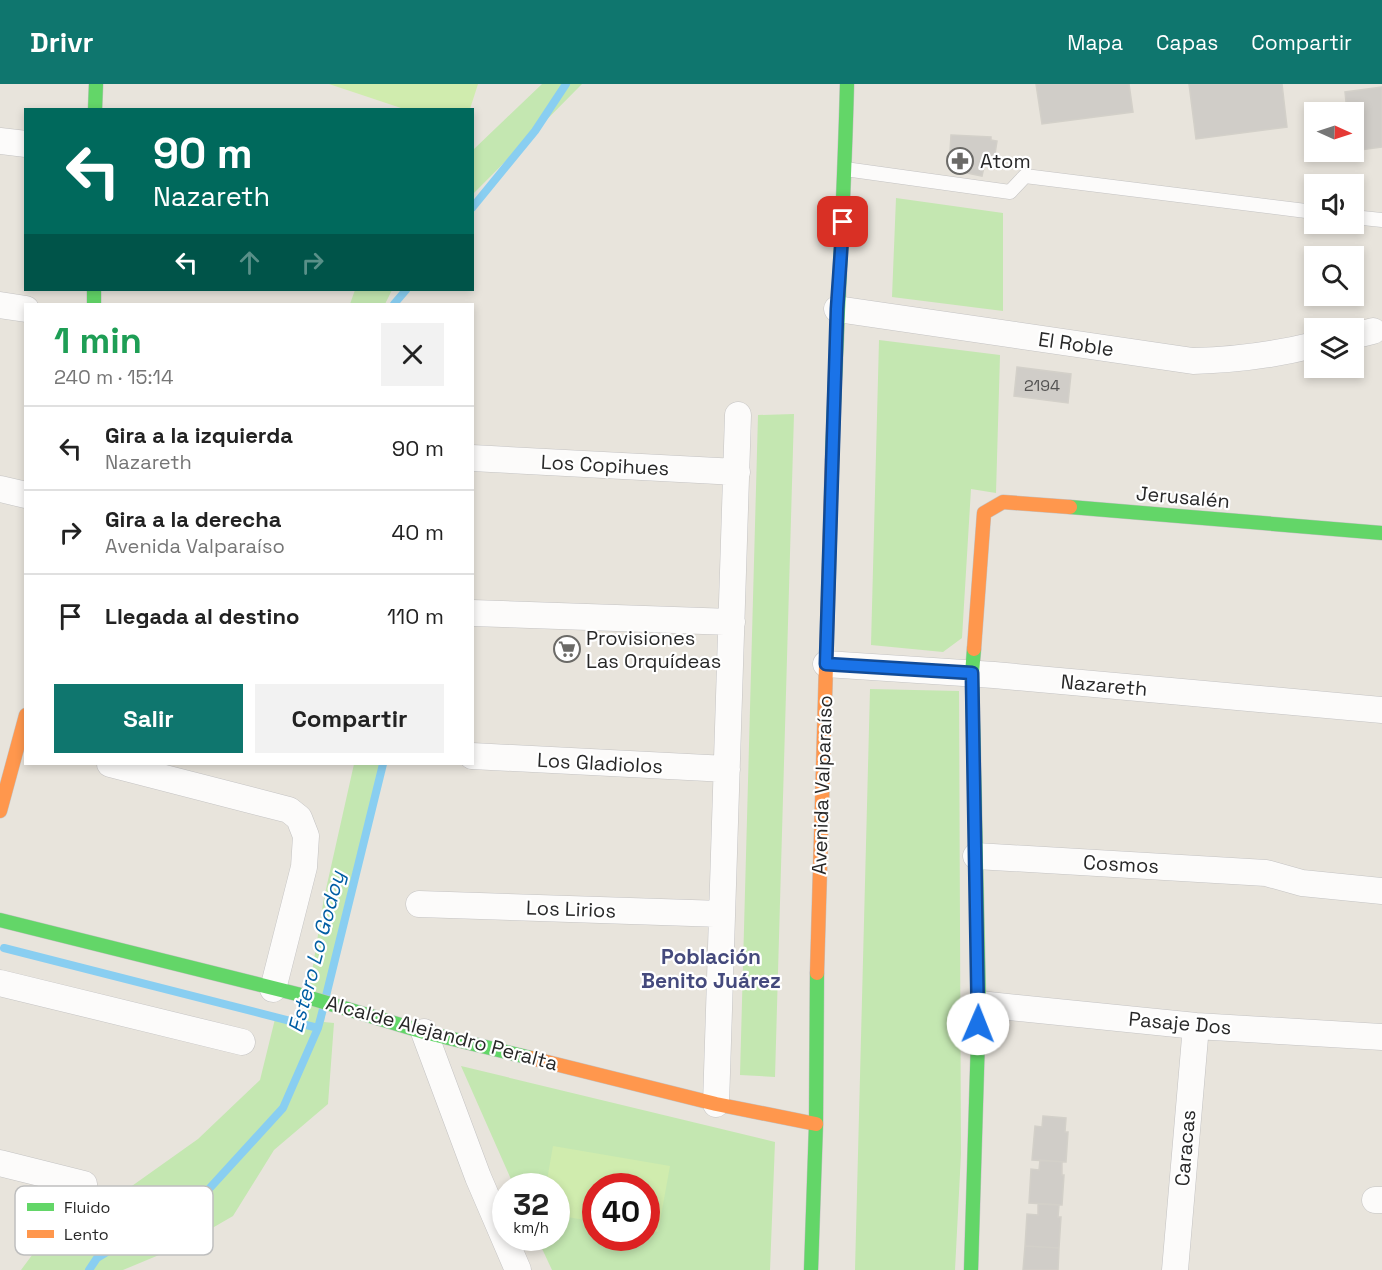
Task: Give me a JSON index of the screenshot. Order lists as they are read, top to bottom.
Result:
{
  "streets": {
    "main road": ["Jerusalén", "Avenida Valparaíso", "Alcalde Alejandro Peralta"],
    "street": [
      "El Roble",
      "Los Copihues",
      "Nazareth",
      "Los Gladiolos",
      "Cosmos",
      "Los Lirios",
      "Pasaje Dos",
      "Caracas"
    ]
  },
  "crossings": [
    ["El Roble", "Avenida Valparaíso"],
    ["Jerusalén", "Nazareth"],
    ["Nazareth", "Avenida Valparaíso"],
    ["Avenida Valparaíso", "Alcalde Alejandro Peralta"],
    ["Pasaje Dos", "Caracas"]
  ],
  "districts": ["Población Benito Juárez"],
  "water": ["Estero Lo Godoy"],
  "places": {
    "pharmacy": ["Atom"],
    "supermarket": ["Provisiones Las Orquídeas"]
  },
  "house_numbers": ["2194"],
  "legend": ["Fluido", "Lento"],
  "north": "right",
  "page": {
    "header": "Drivr",
    "nav": ["Mapa", "Capas", "Compartir"],
    "turn": ["90 m", "Nazareth"],
    "heading": ["1 min", "240 m · 15:14"],
    "list": [
      {
        "name": "Gira a la izquierda",
        "note": "Nazareth",
        "value": "90 m"
      },
      {
        "name": "Gira a la derecha",
        "note": "Avenida Valparaíso",
        "value": "40 m"
      },
      {
        "name": "Llegada al destino",
        "value": "110 m"
      }
    ],
    "buttons": ["Salir", "Compartir"],
    "speed": "32 km/h",
    "limit": "40"
  }
}
